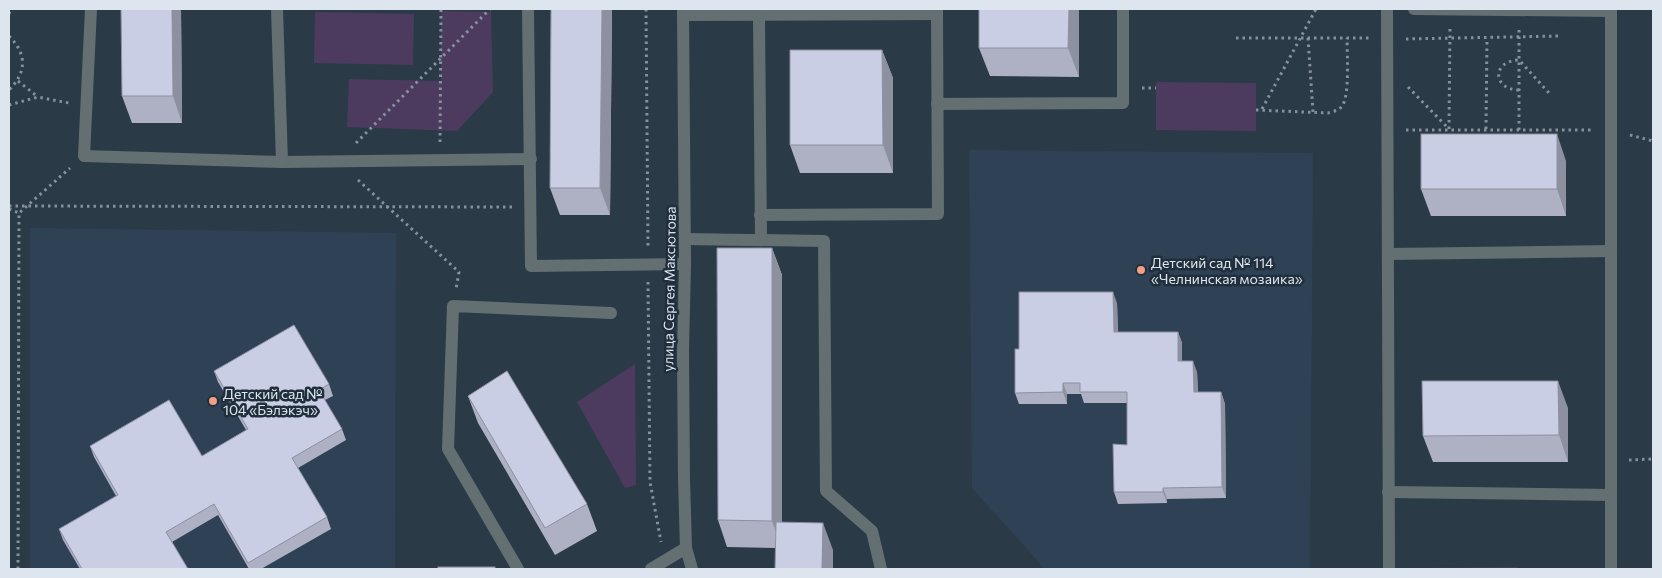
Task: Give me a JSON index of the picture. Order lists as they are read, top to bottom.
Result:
{
  "streets": {
    "street": ["улица Сергея Максютова"]
  },
  "places": ["Детский сад № 114 «Челнинская мозаика»", "Детский сад № 104 «Бэлэкэч»"]
}
